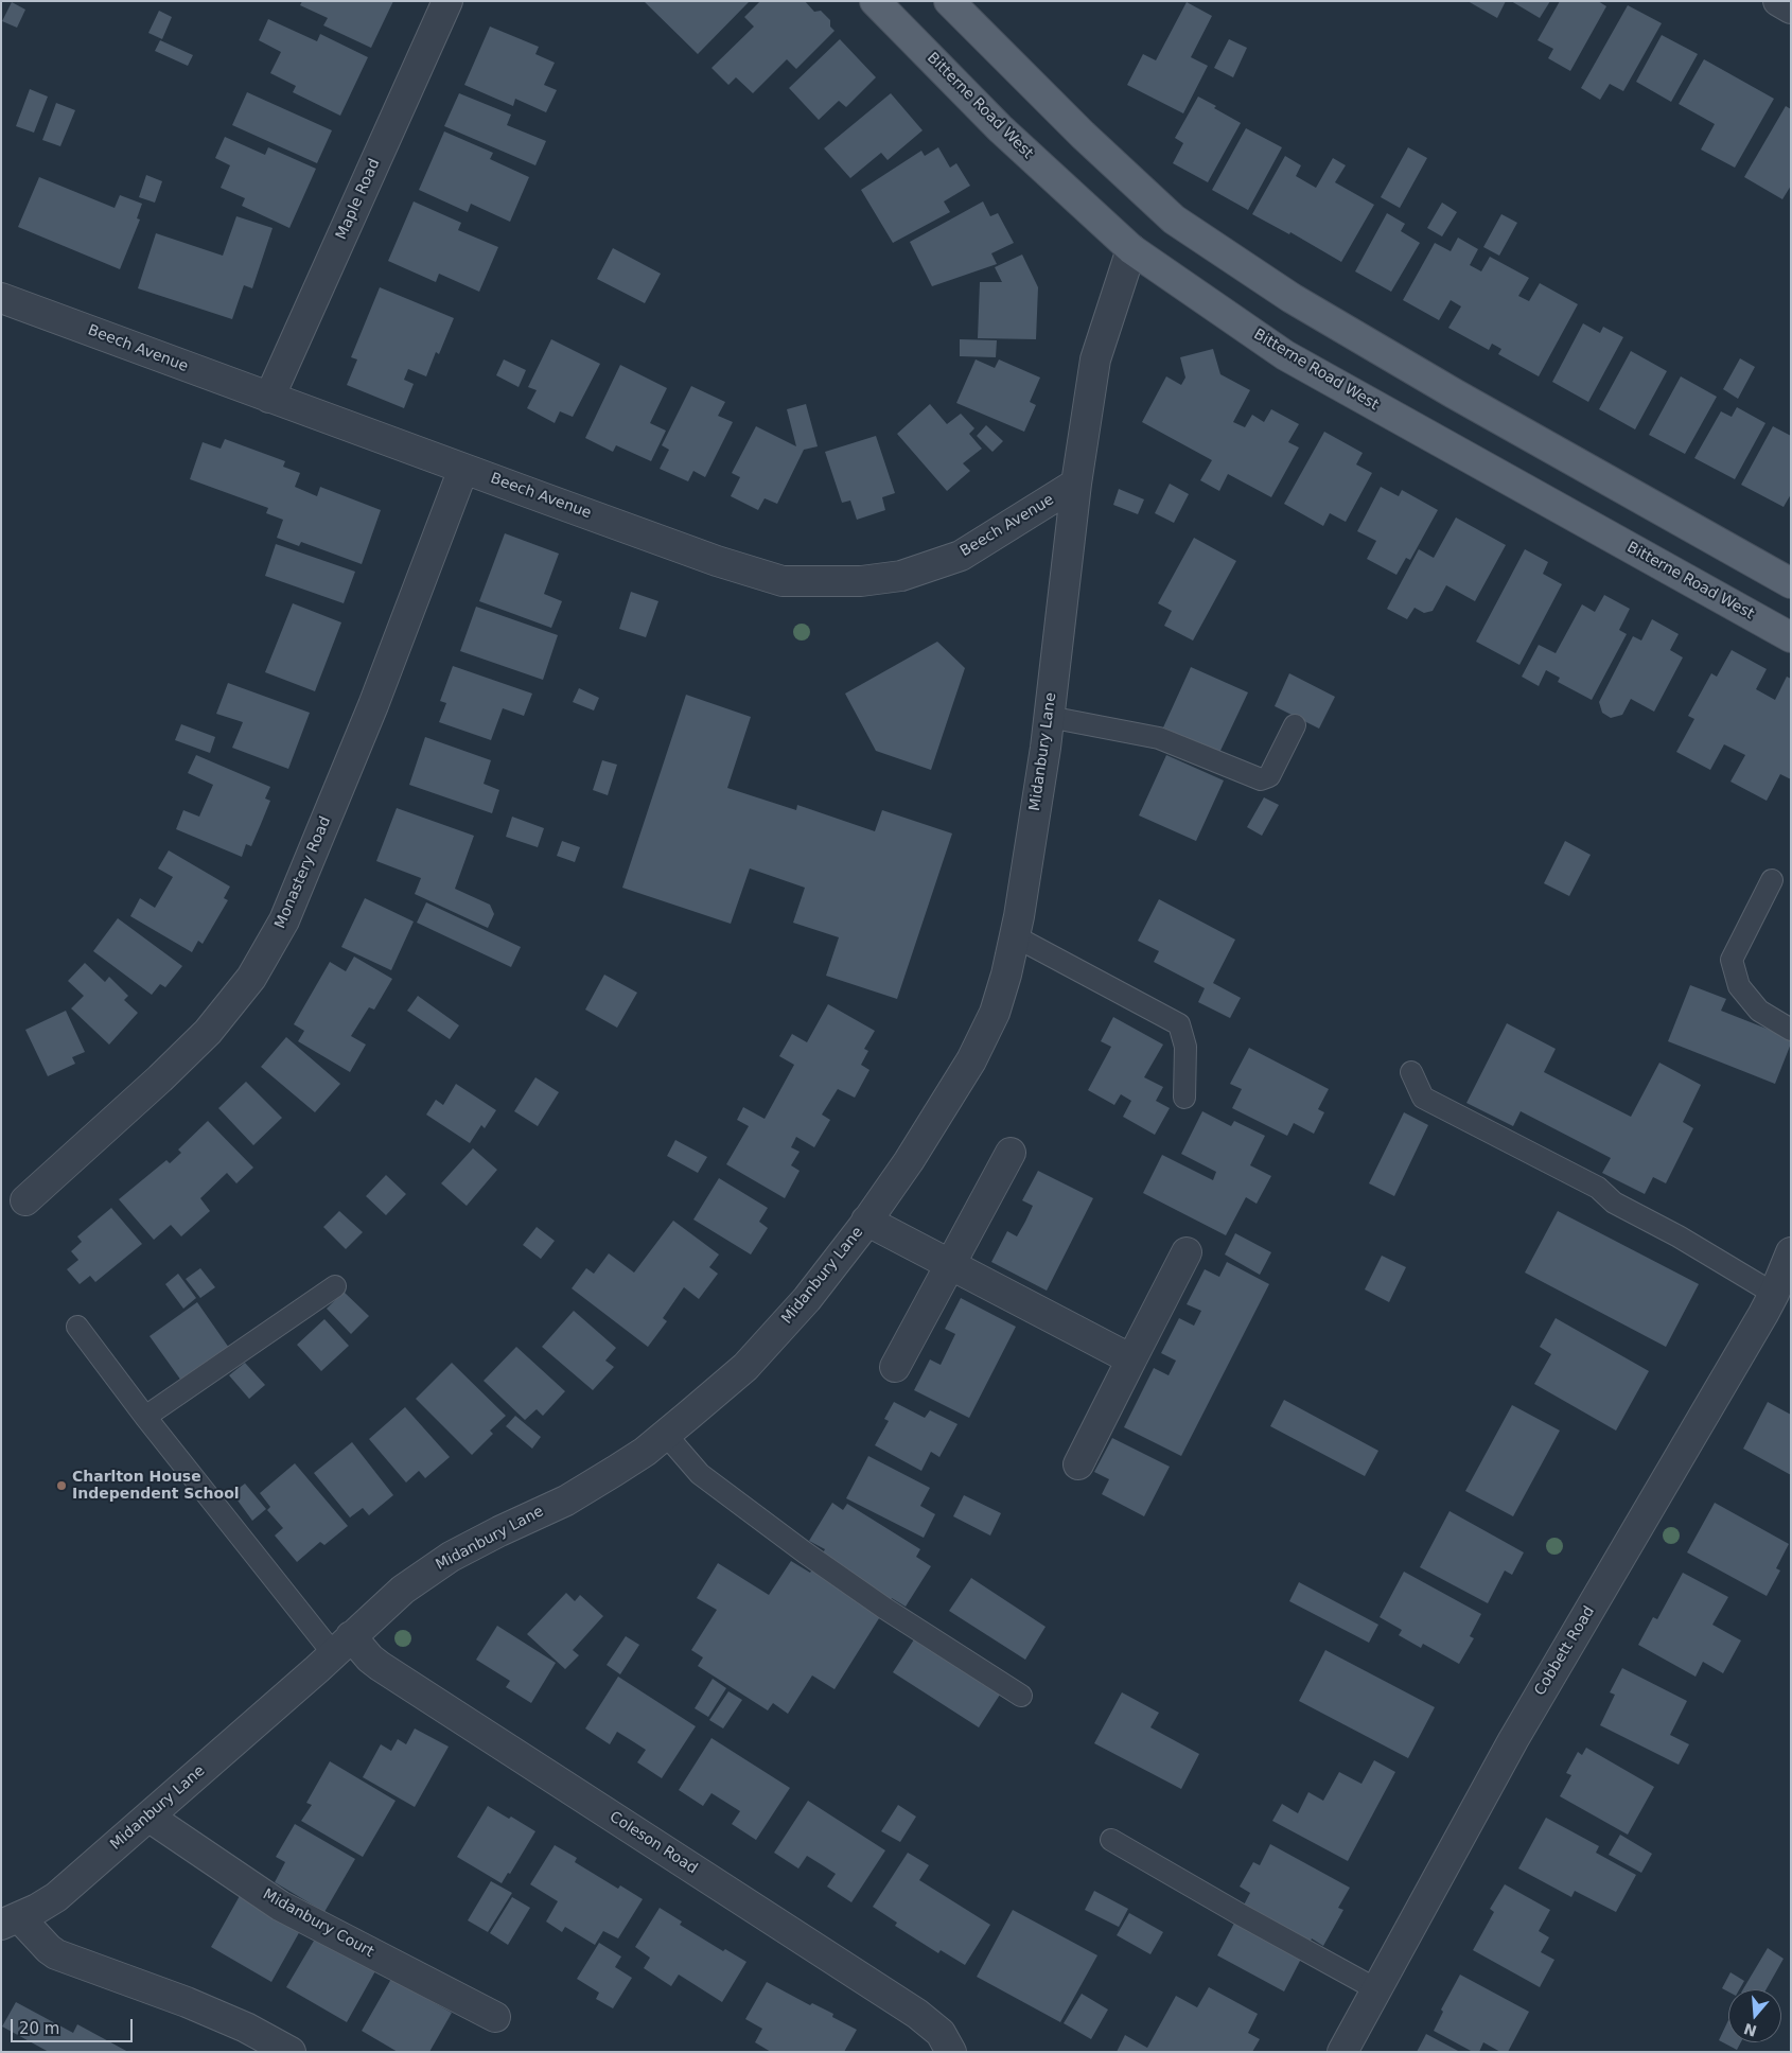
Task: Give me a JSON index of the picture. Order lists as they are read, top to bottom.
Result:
{
  "streets": {
    "main road": ["Bitterne Road West"],
    "street": [
      "Maple Road",
      "Beech Avenue",
      "Midanbury Lane",
      "Monastery Road",
      "Cobbett Road",
      "Coleson Road",
      "Midanbury Court"
    ]
  },
  "crossings": [
    ["Bitterne Road West", "Midanbury Lane"],
    ["Maple Road", "Beech Avenue"],
    ["Beech Avenue", "Midanbury Lane"],
    ["Beech Avenue", "Monastery Road"],
    ["Midanbury Lane", "Coleson Road"],
    ["Midanbury Lane", "Midanbury Court"]
  ],
  "places": ["Charlton House Independent School"],
  "scale_bar": "20 m",
  "north": "bottom"
}
